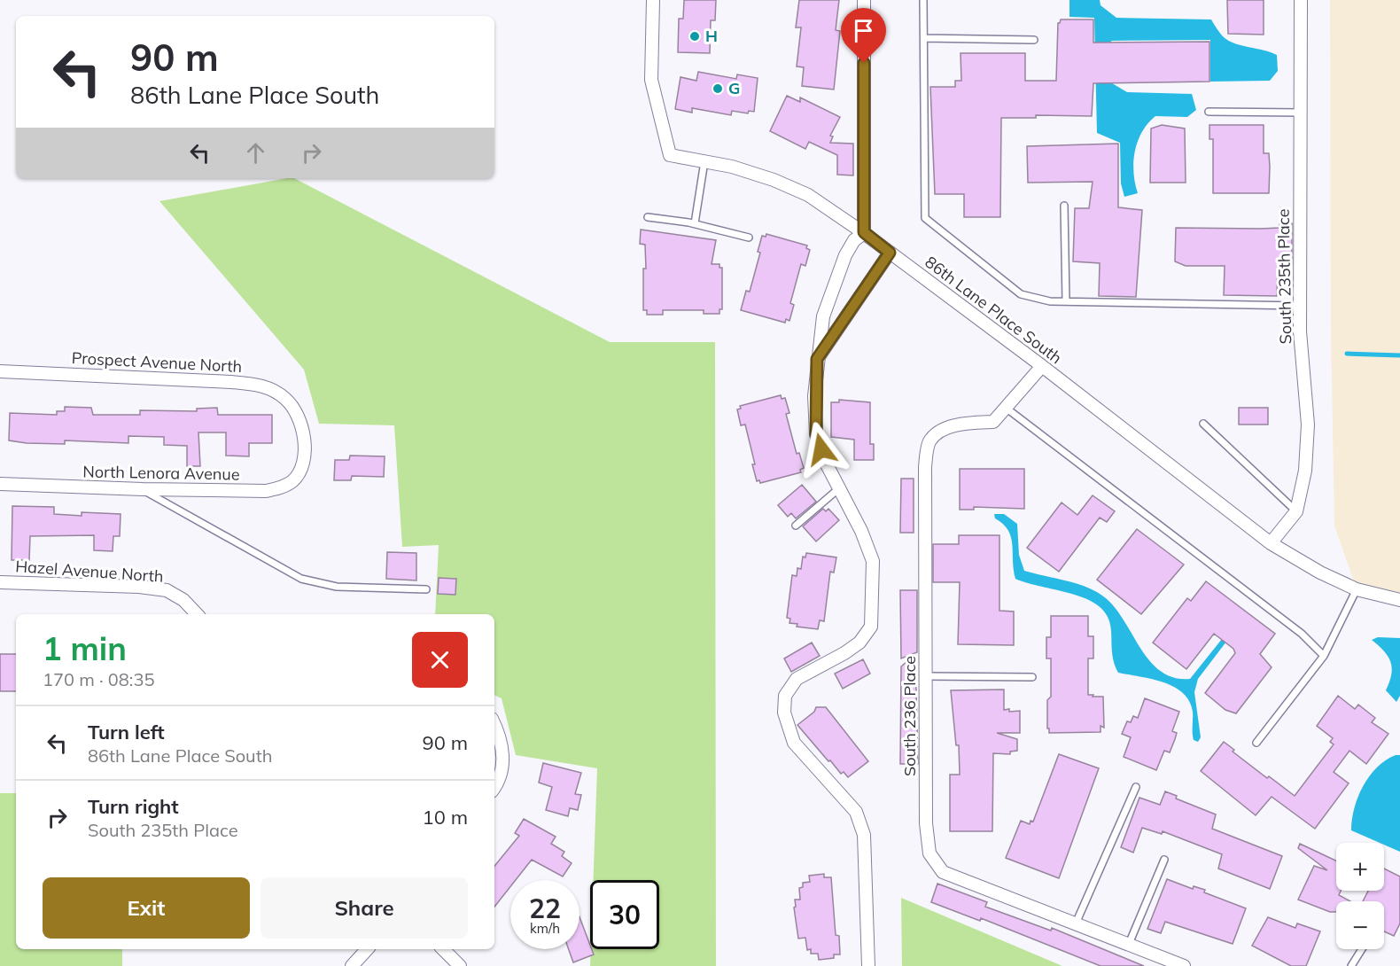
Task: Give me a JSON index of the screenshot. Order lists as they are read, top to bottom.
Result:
{
  "streets": {
    "street": [
      "South 235th Place",
      "86th Lane Place South",
      "Prospect Avenue North",
      "North Lenora Avenue",
      "Hazel Avenue North",
      "South 236 Place"
    ]
  },
  "crossings": [
    ["South 235th Place", "86th Lane Place South"],
    ["86th Lane Place South", "South 236 Place"],
    ["Prospect Avenue North", "North Lenora Avenue"]
  ],
  "places": ["H", "G"],
  "page": {
    "turn": ["90 m", "86th Lane Place South"],
    "heading": ["1 min", "170 m · 08:35"],
    "list": [
      {
        "name": "Turn left",
        "note": "86th Lane Place South",
        "value": "90 m"
      },
      {
        "name": "Turn right",
        "note": "South 235th Place",
        "value": "10 m"
      }
    ],
    "map_buttons": ["+", "−"],
    "buttons": ["Exit", "Share"],
    "speed": "22 km/h",
    "limit": "30"
  }
}
